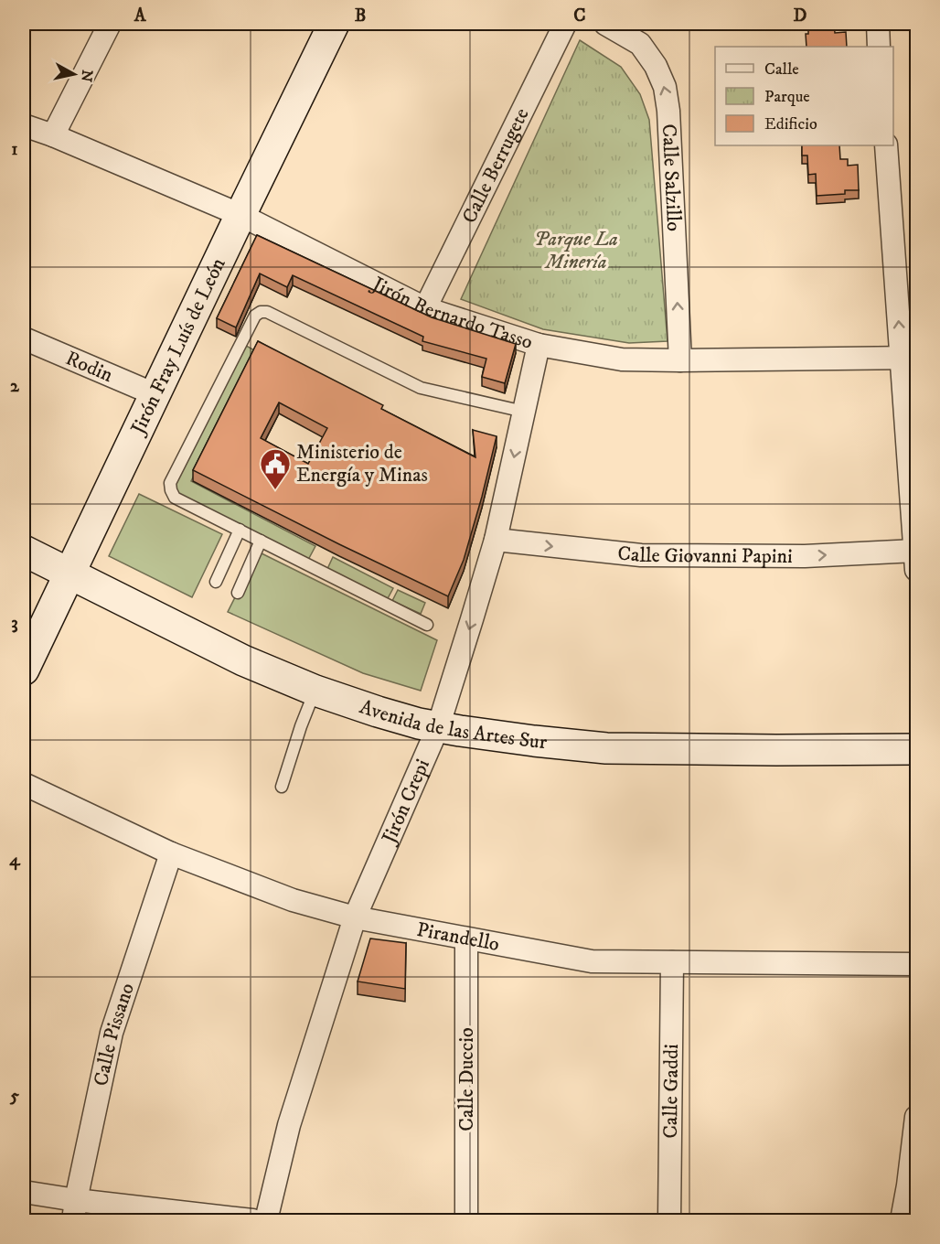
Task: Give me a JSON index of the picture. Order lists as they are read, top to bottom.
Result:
{
  "streets": {
    "street": [
      "Calle Berrugete",
      "Calle Salzillo",
      "Jirón Bernardo Tasso",
      "Jirón Fray Luís de León",
      "Rodin",
      "Calle Giovanni Papini",
      "Avenida de las Artes Sur",
      "Jirón Crepi",
      "Pirandello",
      "Calle Pissano",
      "Calle Duccio",
      "Calle Gaddi"
    ]
  },
  "crossings": [
    ["Calle Berrugete", "Jirón Bernardo Tasso"],
    ["Calle Salzillo", "Jirón Bernardo Tasso"],
    ["Jirón Bernardo Tasso", "Jirón Fray Luís de León"],
    ["Jirón Bernardo Tasso", "Jirón Crepi"],
    ["Jirón Fray Luís de León", "Rodin"],
    ["Jirón Fray Luís de León", "Avenida de las Artes Sur"],
    ["Calle Giovanni Papini", "Jirón Crepi"],
    ["Avenida de las Artes Sur", "Jirón Crepi"],
    ["Jirón Crepi", "Pirandello"],
    ["Pirandello", "Calle Pissano"],
    ["Pirandello", "Calle Duccio"],
    ["Pirandello", "Calle Gaddi"]
  ],
  "one_way": ["Calle Salzillo", "Calle Giovanni Papini", "Jirón Crepi"],
  "parks": ["Parque La Minería"],
  "places": {
    "public building": ["Ministerio de Energía y Minas"]
  },
  "legend": ["Calle", "Parque", "Edificio"],
  "north": "right",
  "grid": {
    "columns": [
      "A",
      "B",
      "C",
      "D"
    ],
    "rows": [
      "1",
      "2",
      "3",
      "4",
      "5"
    ]
  }
}
